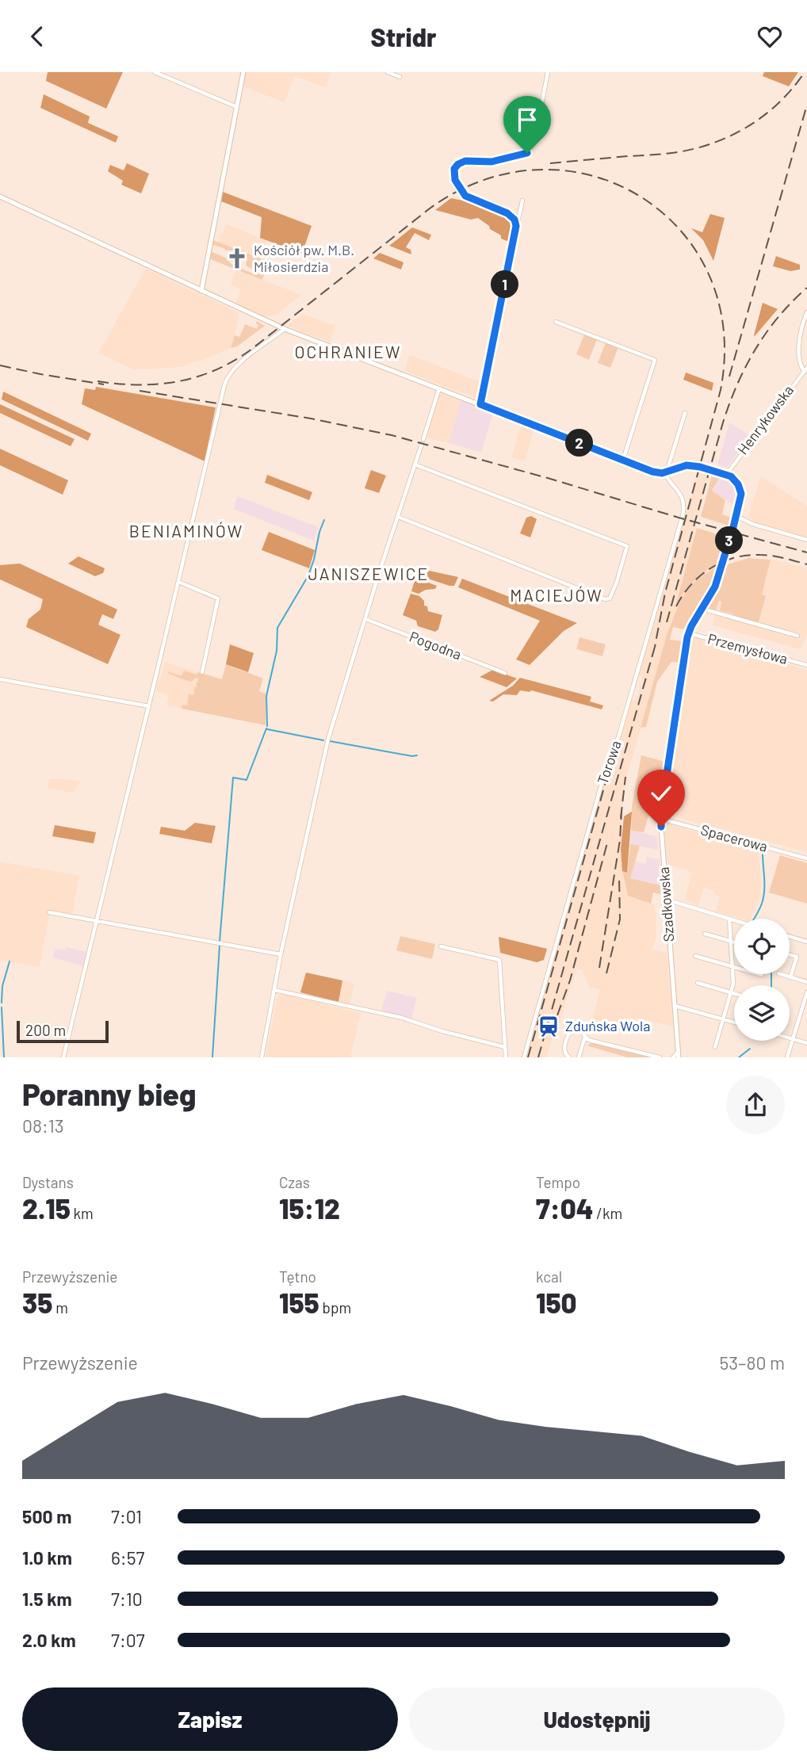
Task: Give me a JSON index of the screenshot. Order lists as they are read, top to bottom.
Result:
{
  "streets": {
    "street": [
      "Henrykowska",
      "Pogodna",
      "Przemysłowa",
      "Torowa",
      "Spacerowa",
      "Szadkowska"
    ]
  },
  "crossings": [
    ["Henrykowska", "Szadkowska"],
    ["Przemysłowa", "Szadkowska"],
    ["Spacerowa", "Szadkowska"]
  ],
  "districts": [
    "OCHRANIEW",
    "BENIAMINÓW",
    "JANISZEWICE",
    "MACIEJÓW"
  ],
  "places": {
    "church": ["Kościół pw. M.B. Miłosierdzia"],
    "station": ["Zduńska Wola"]
  },
  "scale_bar": "200 m",
  "page": {
    "header": "Stridr",
    "pins": ["1", "2", "3"],
    "scale": "200 m",
    "heading": ["Poranny bieg", "08:13"],
    "stats": [
      ["Dystans", "2.15 km"],
      ["Czas", "15:12"],
      ["Tempo", "7:04 /km"],
      ["Przewyższenie", "35 m"],
      ["Tętno", "155 bpm"],
      ["kcal", "150"]
    ],
    "chart": ["Przewyższenie", "53–80 m"],
    "list": [
      {
        "name": "500 m",
        "note": "7:01"
      },
      {
        "name": "1.0 km",
        "note": "6:57"
      },
      {
        "name": "1.5 km",
        "note": "7:10"
      },
      {
        "name": "2.0 km",
        "note": "7:07"
      }
    ],
    "buttons": ["Zapisz", "Udostępnij"]
  }
}
